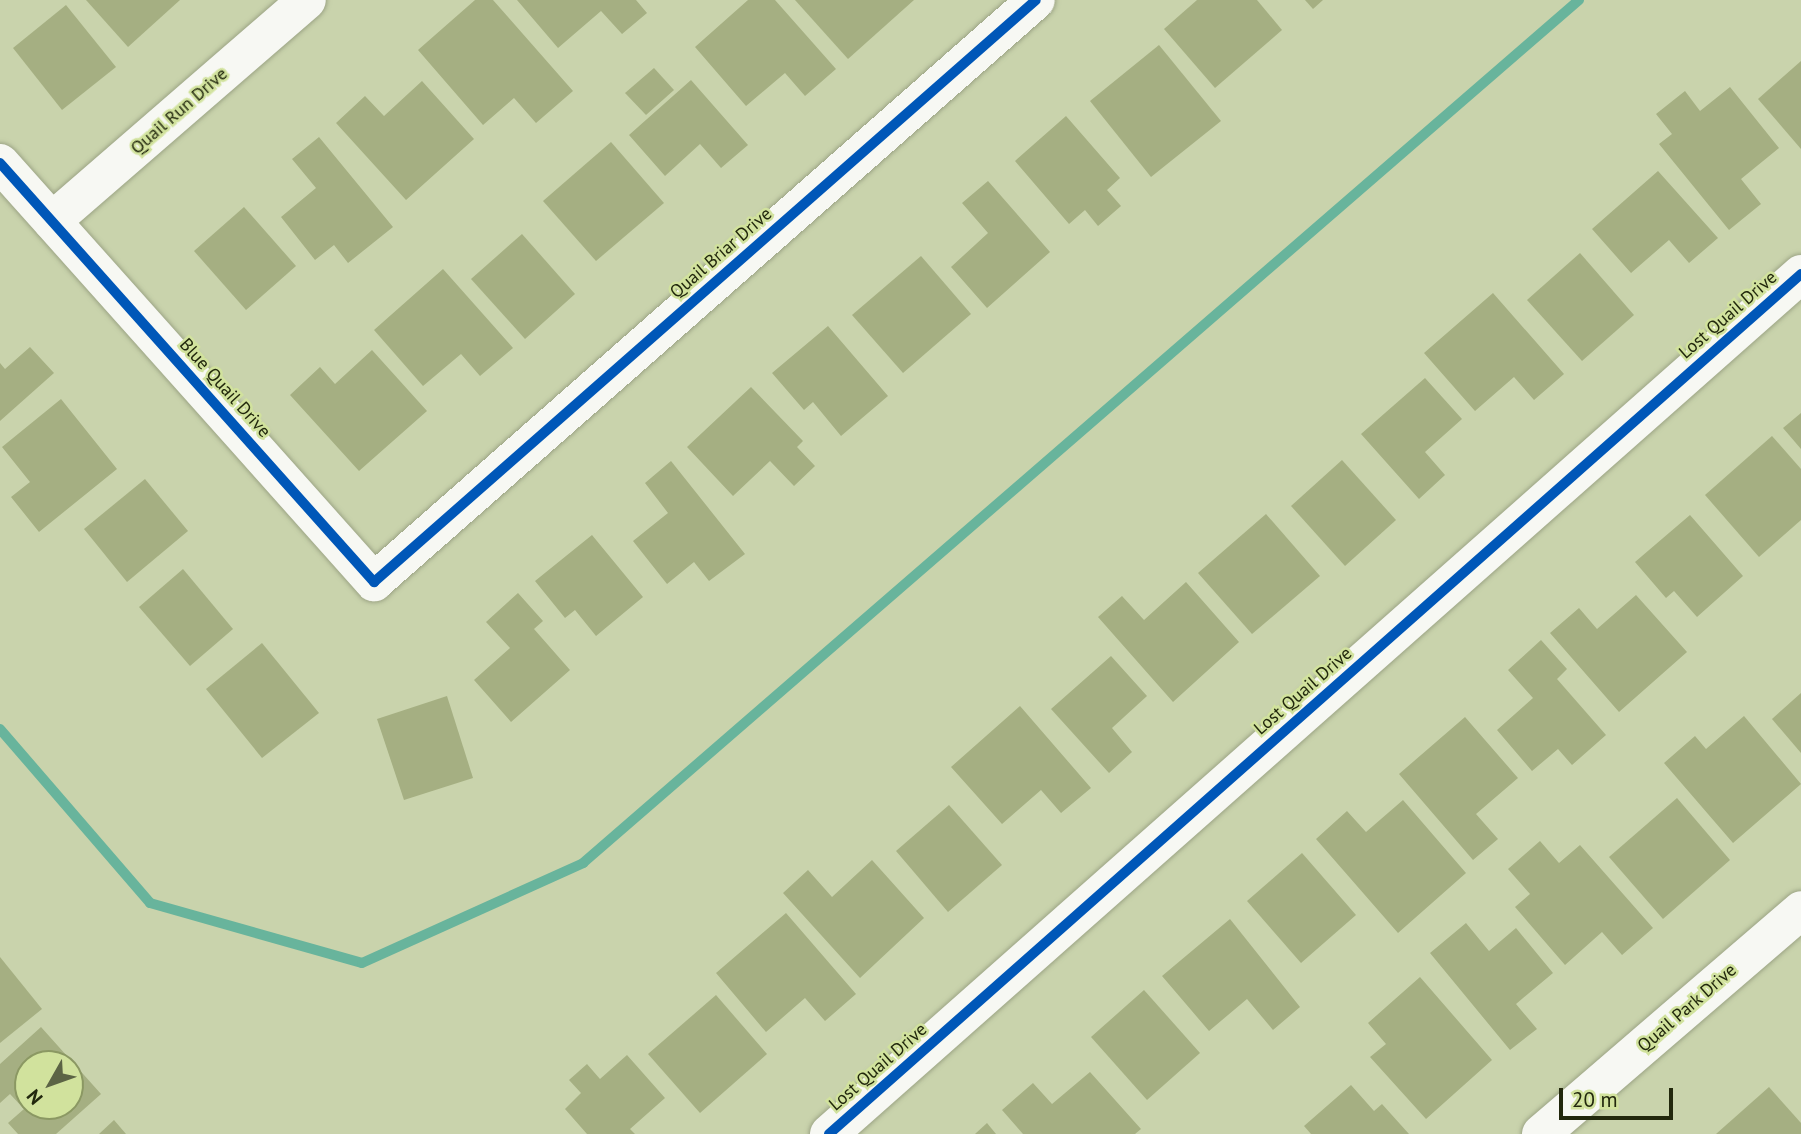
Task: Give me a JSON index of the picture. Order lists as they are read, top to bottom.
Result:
{
  "streets": {
    "street": [
      "Quail Run Drive",
      "Quail Briar Drive",
      "Lost Quail Drive",
      "Blue Quail Drive",
      "Quail Park Drive"
    ]
  },
  "crossings": [
    ["Quail Run Drive", "Blue Quail Drive"],
    ["Quail Briar Drive", "Blue Quail Drive"]
  ],
  "scale_bar": "20 m",
  "north": "bottom left"
}
